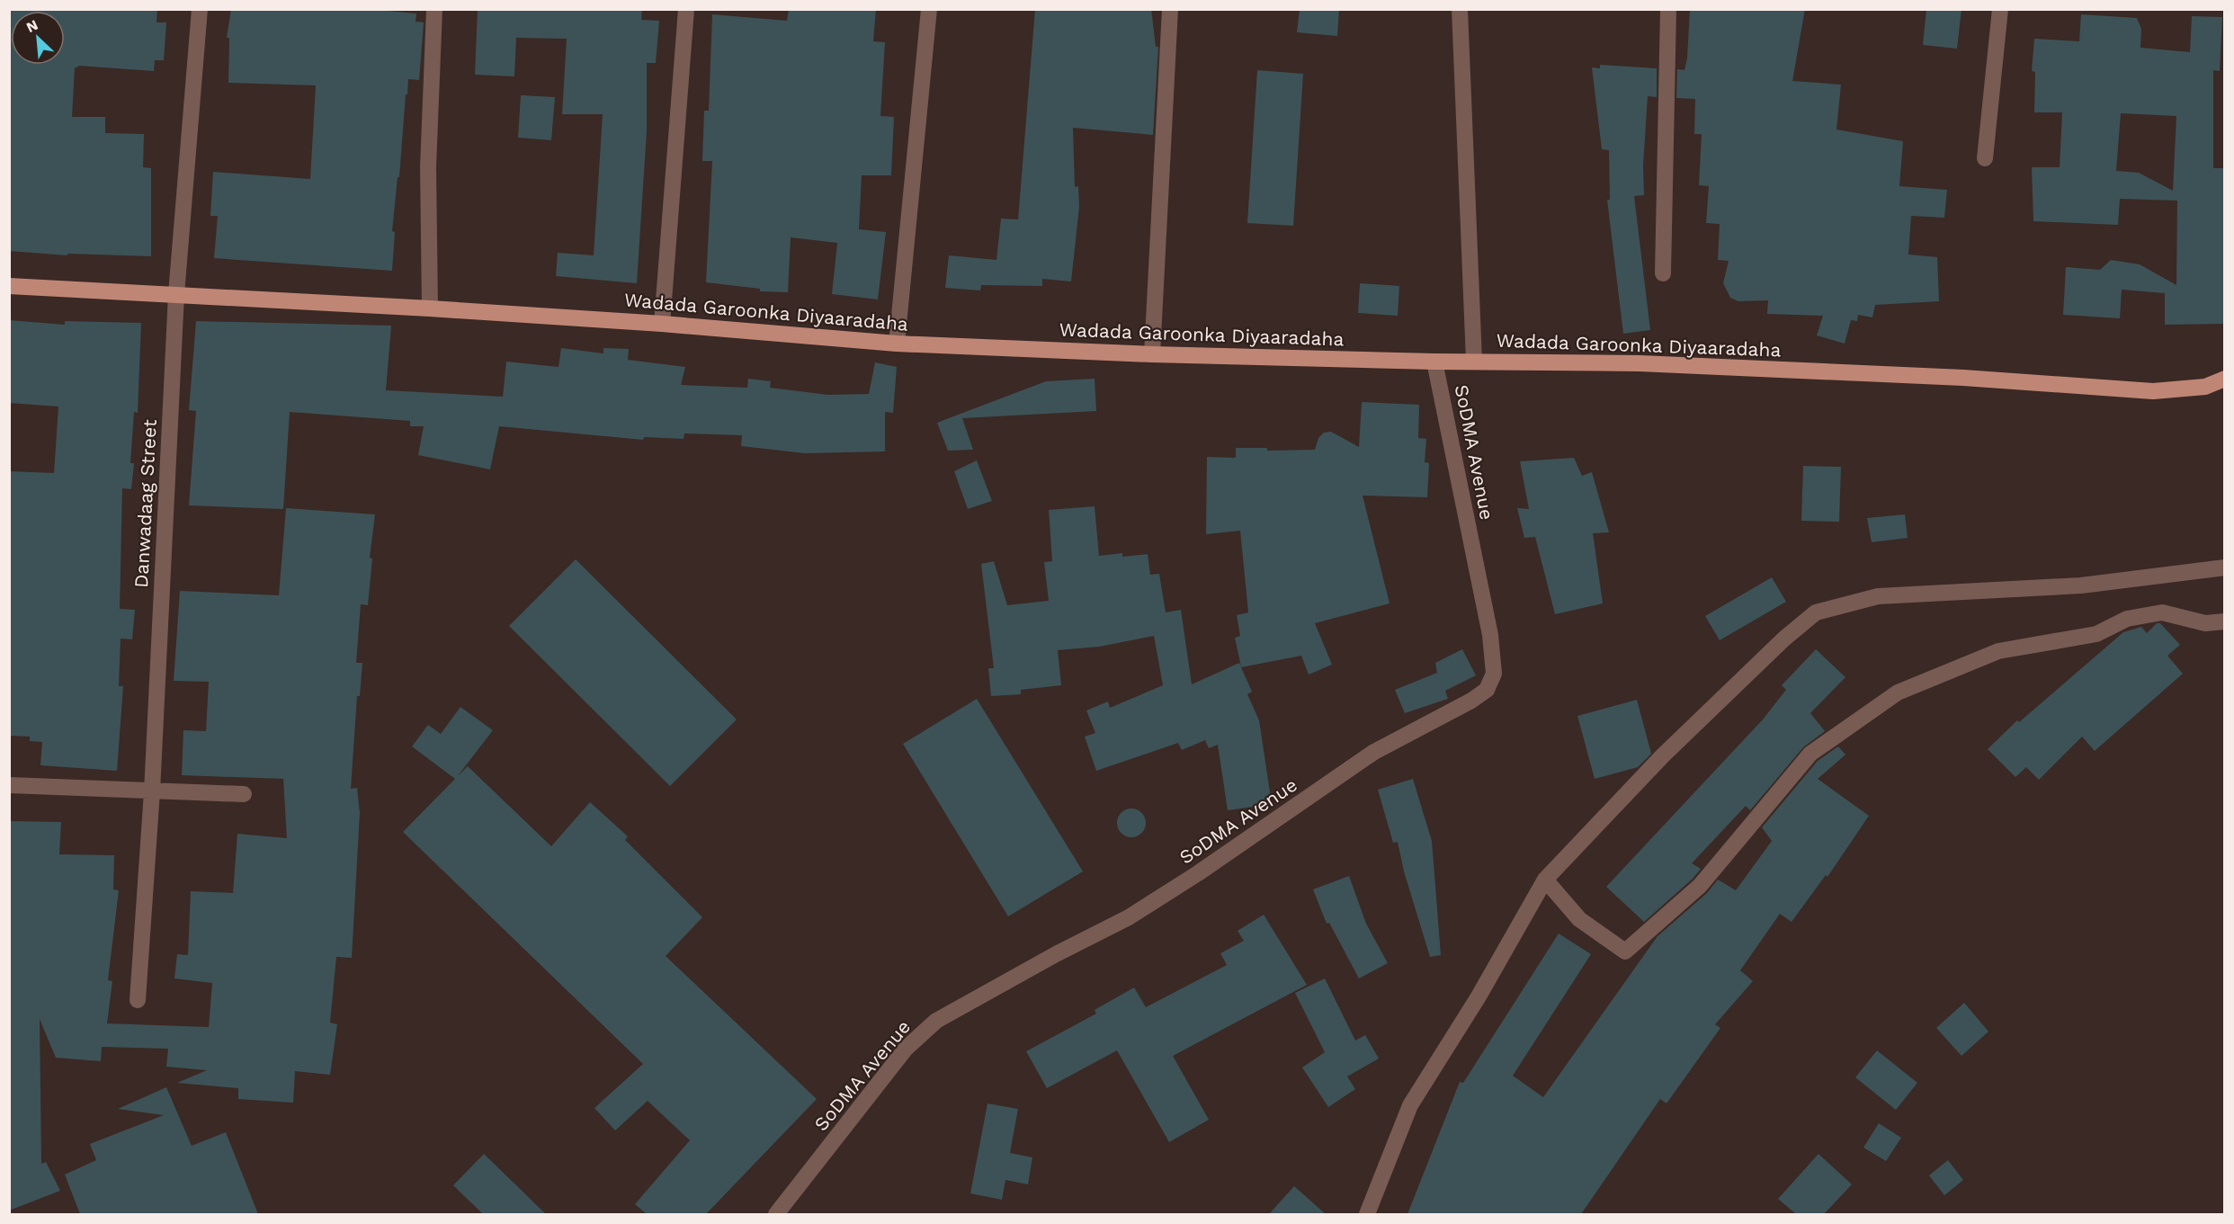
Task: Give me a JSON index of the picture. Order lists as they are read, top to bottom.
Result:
{
  "streets": {
    "main road": ["Wadada Garoonka Diyaaradaha"],
    "street": ["SoDMA Avenue", "Danwadaag Street"]
  },
  "crossings": [
    ["Wadada Garoonka Diyaaradaha", "SoDMA Avenue"],
    ["Wadada Garoonka Diyaaradaha", "Danwadaag Street"]
  ],
  "north": "top left"
}
